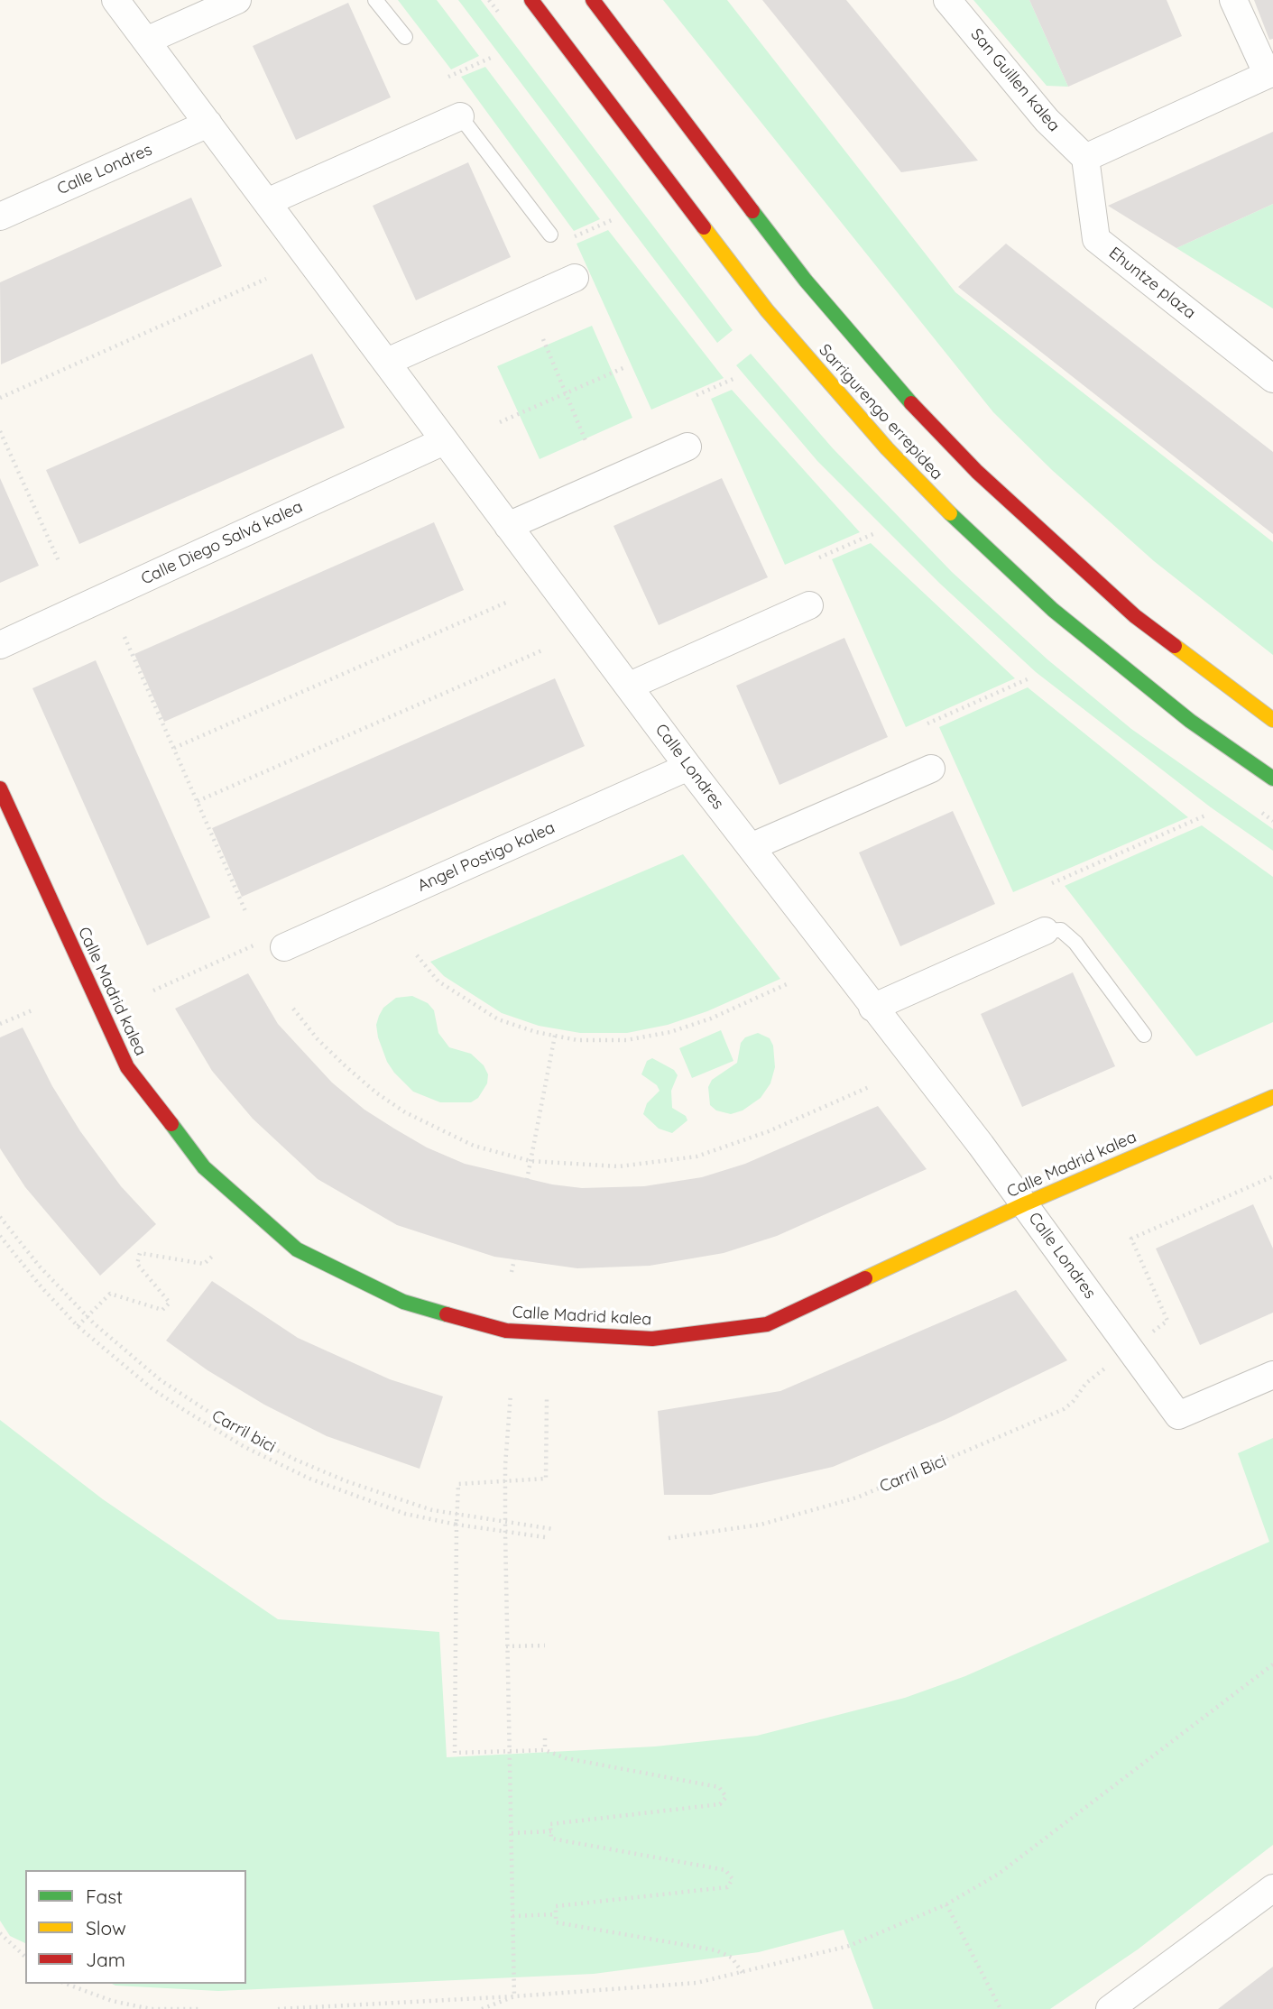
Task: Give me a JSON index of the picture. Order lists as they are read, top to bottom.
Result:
{
  "streets": {
    "main road": ["Sarrigurengo errepidea", "Calle Madrid kalea"],
    "street": [
      "San Guillen kalea",
      "Calle Londres",
      "Ehuntze plaza",
      "Calle Diego Salvá kalea",
      "Angel Postigo kalea"
    ],
    "path": ["Carril bici", "Carril Bici"]
  },
  "crossings": [
    ["San Guillen kalea", "Ehuntze plaza"],
    ["Calle Londres", "Calle Diego Salvá kalea"],
    ["Calle Londres", "Angel Postigo kalea"],
    ["Calle Londres", "Calle Madrid kalea"],
    ["Calle Londres", "Carril Bici"]
  ],
  "legend": ["Fast", "Slow", "Jam"]
}
